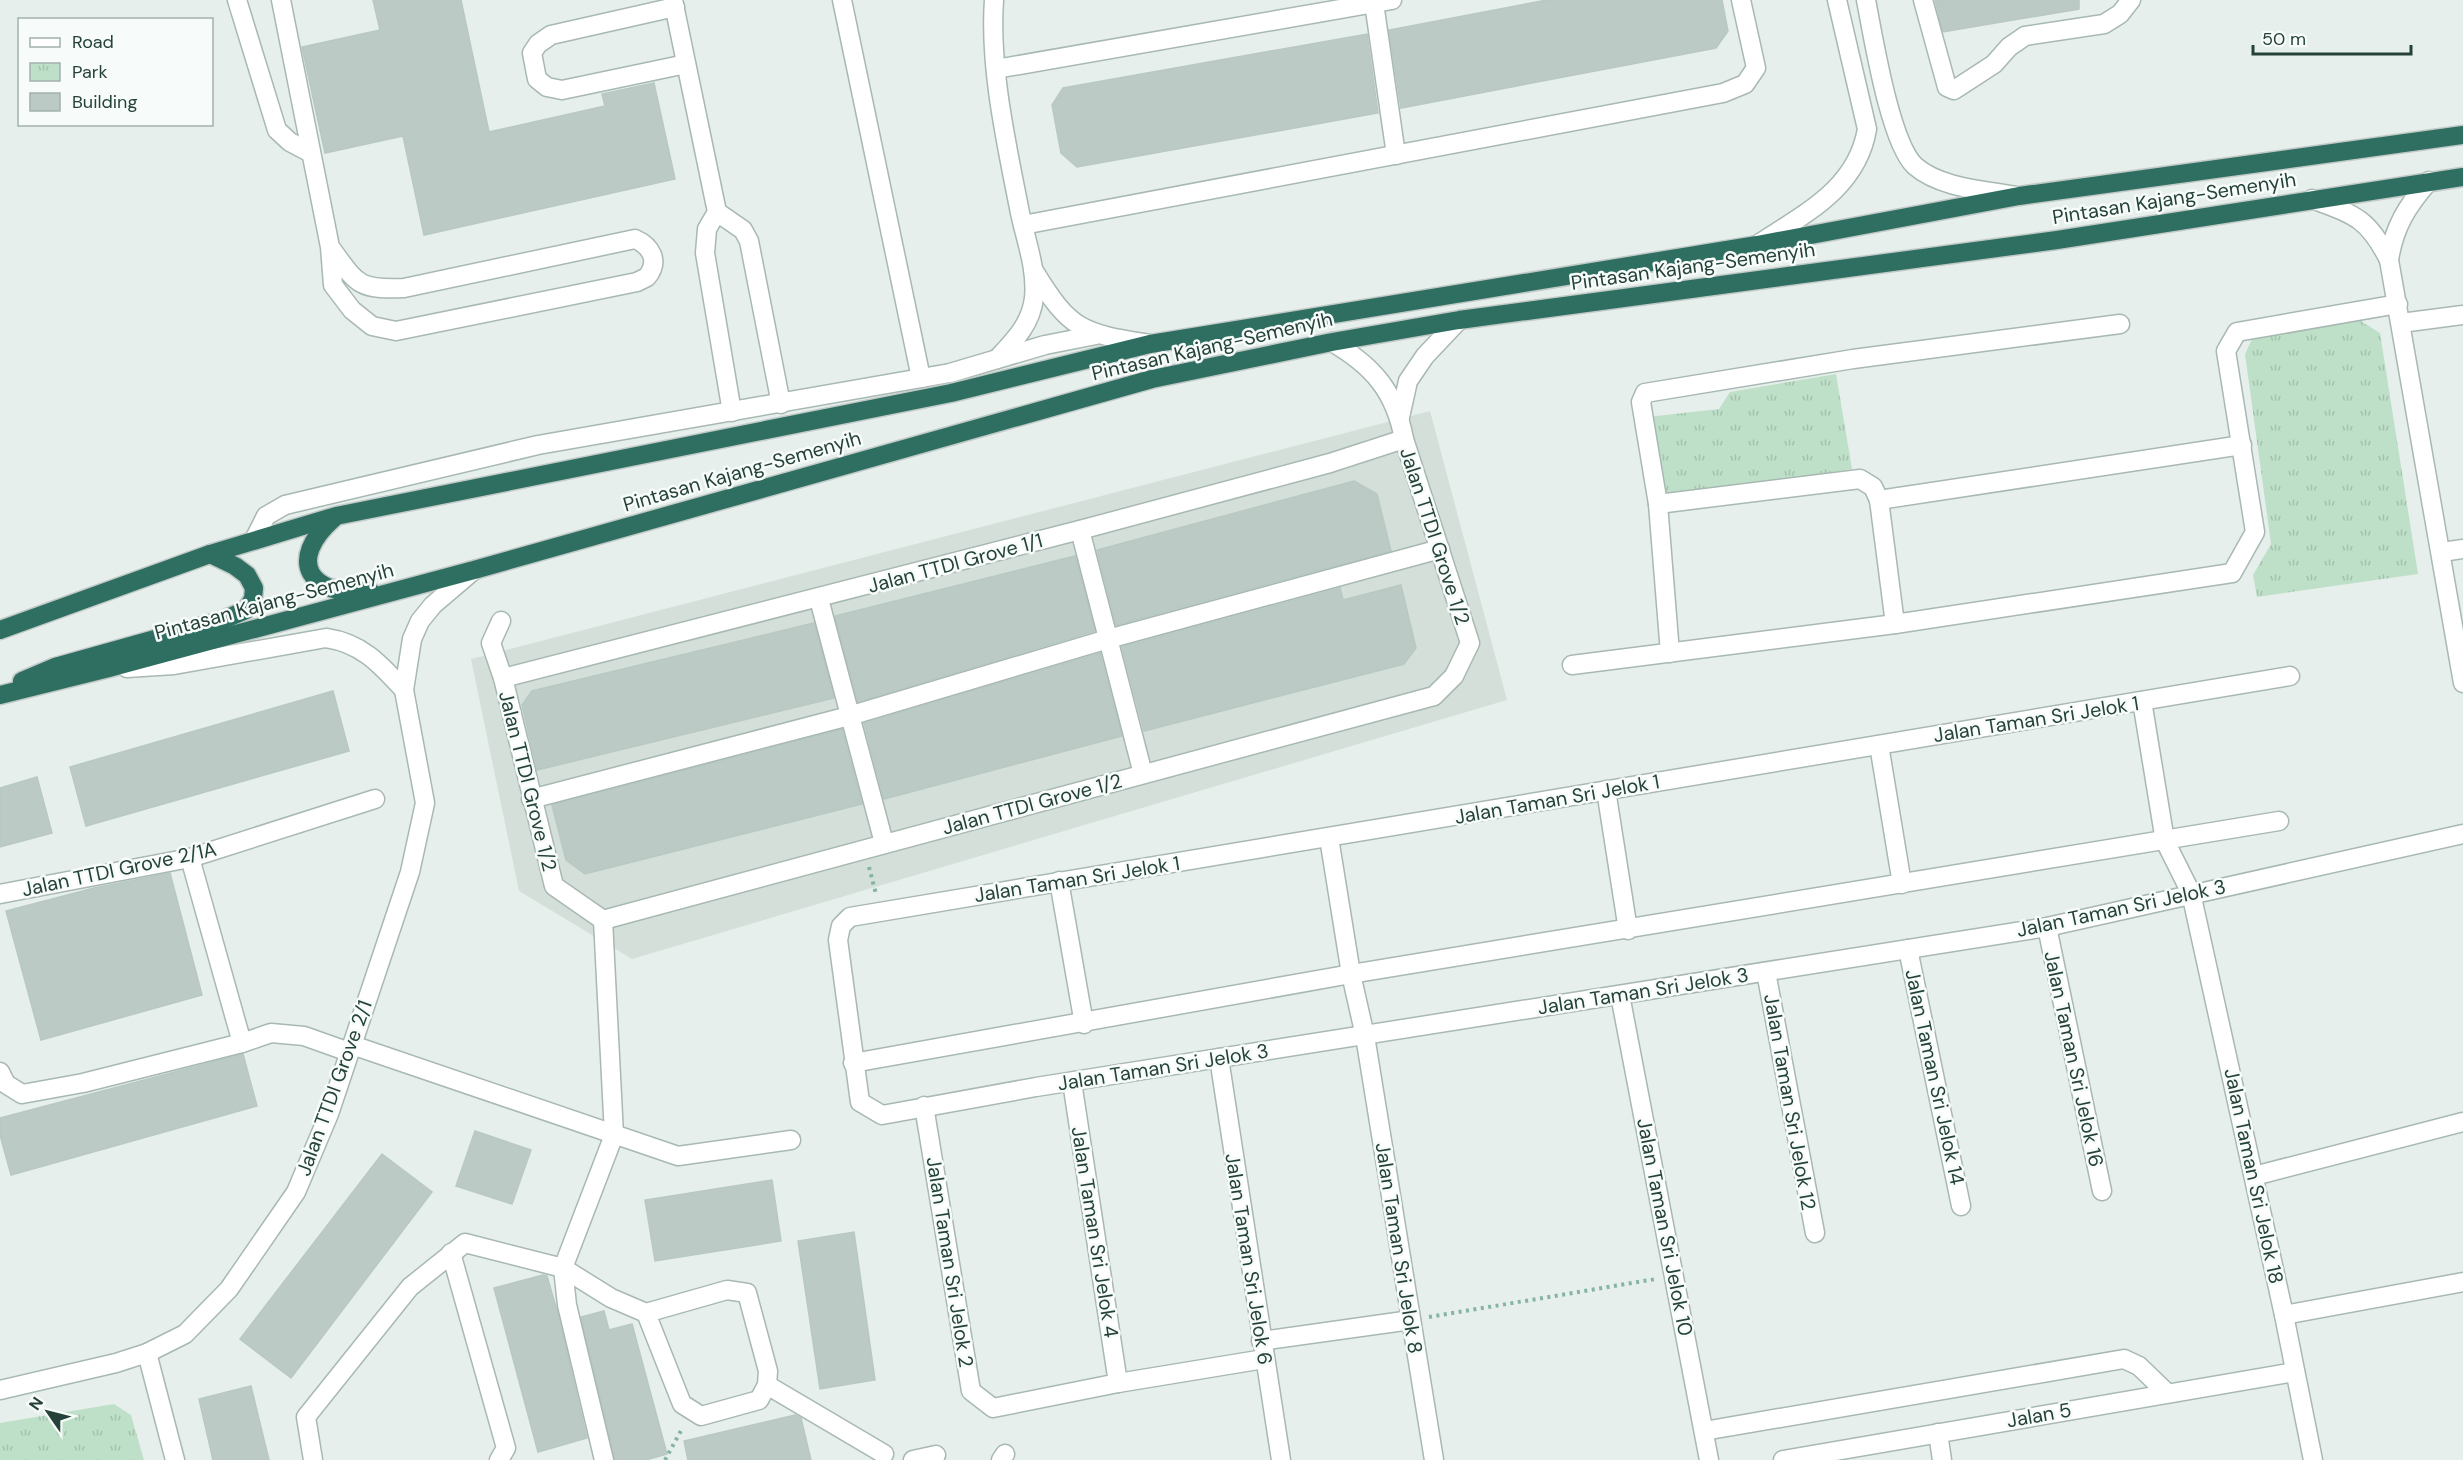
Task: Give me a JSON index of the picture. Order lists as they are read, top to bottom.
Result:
{
  "streets": {
    "highway": ["Pintasan Kajang-Semenyih"],
    "street": [
      "Jalan TTDI Grove 1/2",
      "Jalan TTDI Grove 1/1",
      "Jalan Taman Sri Jelok 1",
      "Jalan TTDI Grove 2/1A",
      "Jalan Taman Sri Jelok 3",
      "Jalan Taman Sri Jelok 16",
      "Jalan Taman Sri Jelok 14",
      "Jalan TTDI Grove 2/1",
      "Jalan Taman Sri Jelok 12",
      "Jalan Taman Sri Jelok 18",
      "Jalan Taman Sri Jelok 10",
      "Jalan Taman Sri Jelok 4",
      "Jalan Taman Sri Jelok 8",
      "Jalan Taman Sri Jelok 6",
      "Jalan Taman Sri Jelok 2",
      "Jalan 5"
    ]
  },
  "crossings": [
    ["Pintasan Kajang-Semenyih", "Jalan TTDI Grove 2/1"],
    ["Jalan TTDI Grove 1/2", "Jalan TTDI Grove 1/1"],
    ["Jalan Taman Sri Jelok 1", "Jalan Taman Sri Jelok 3"],
    ["Jalan Taman Sri Jelok 1", "Jalan Taman Sri Jelok 18"],
    ["Jalan Taman Sri Jelok 1", "Jalan Taman Sri Jelok 8"],
    ["Jalan Taman Sri Jelok 3", "Jalan Taman Sri Jelok 16"],
    ["Jalan Taman Sri Jelok 3", "Jalan Taman Sri Jelok 14"],
    ["Jalan Taman Sri Jelok 3", "Jalan Taman Sri Jelok 12"],
    ["Jalan Taman Sri Jelok 3", "Jalan Taman Sri Jelok 18"],
    ["Jalan Taman Sri Jelok 3", "Jalan Taman Sri Jelok 10"],
    ["Jalan Taman Sri Jelok 3", "Jalan Taman Sri Jelok 4"],
    ["Jalan Taman Sri Jelok 3", "Jalan Taman Sri Jelok 8"],
    ["Jalan Taman Sri Jelok 3", "Jalan Taman Sri Jelok 6"],
    ["Jalan Taman Sri Jelok 3", "Jalan Taman Sri Jelok 2"],
    ["Jalan Taman Sri Jelok 18", "Jalan 5"],
    ["Jalan Taman Sri Jelok 4", "Jalan Taman Sri Jelok 2"]
  ],
  "legend": ["Road", "Park", "Building"],
  "scale_bar": "50 m",
  "north": "top left"
}
